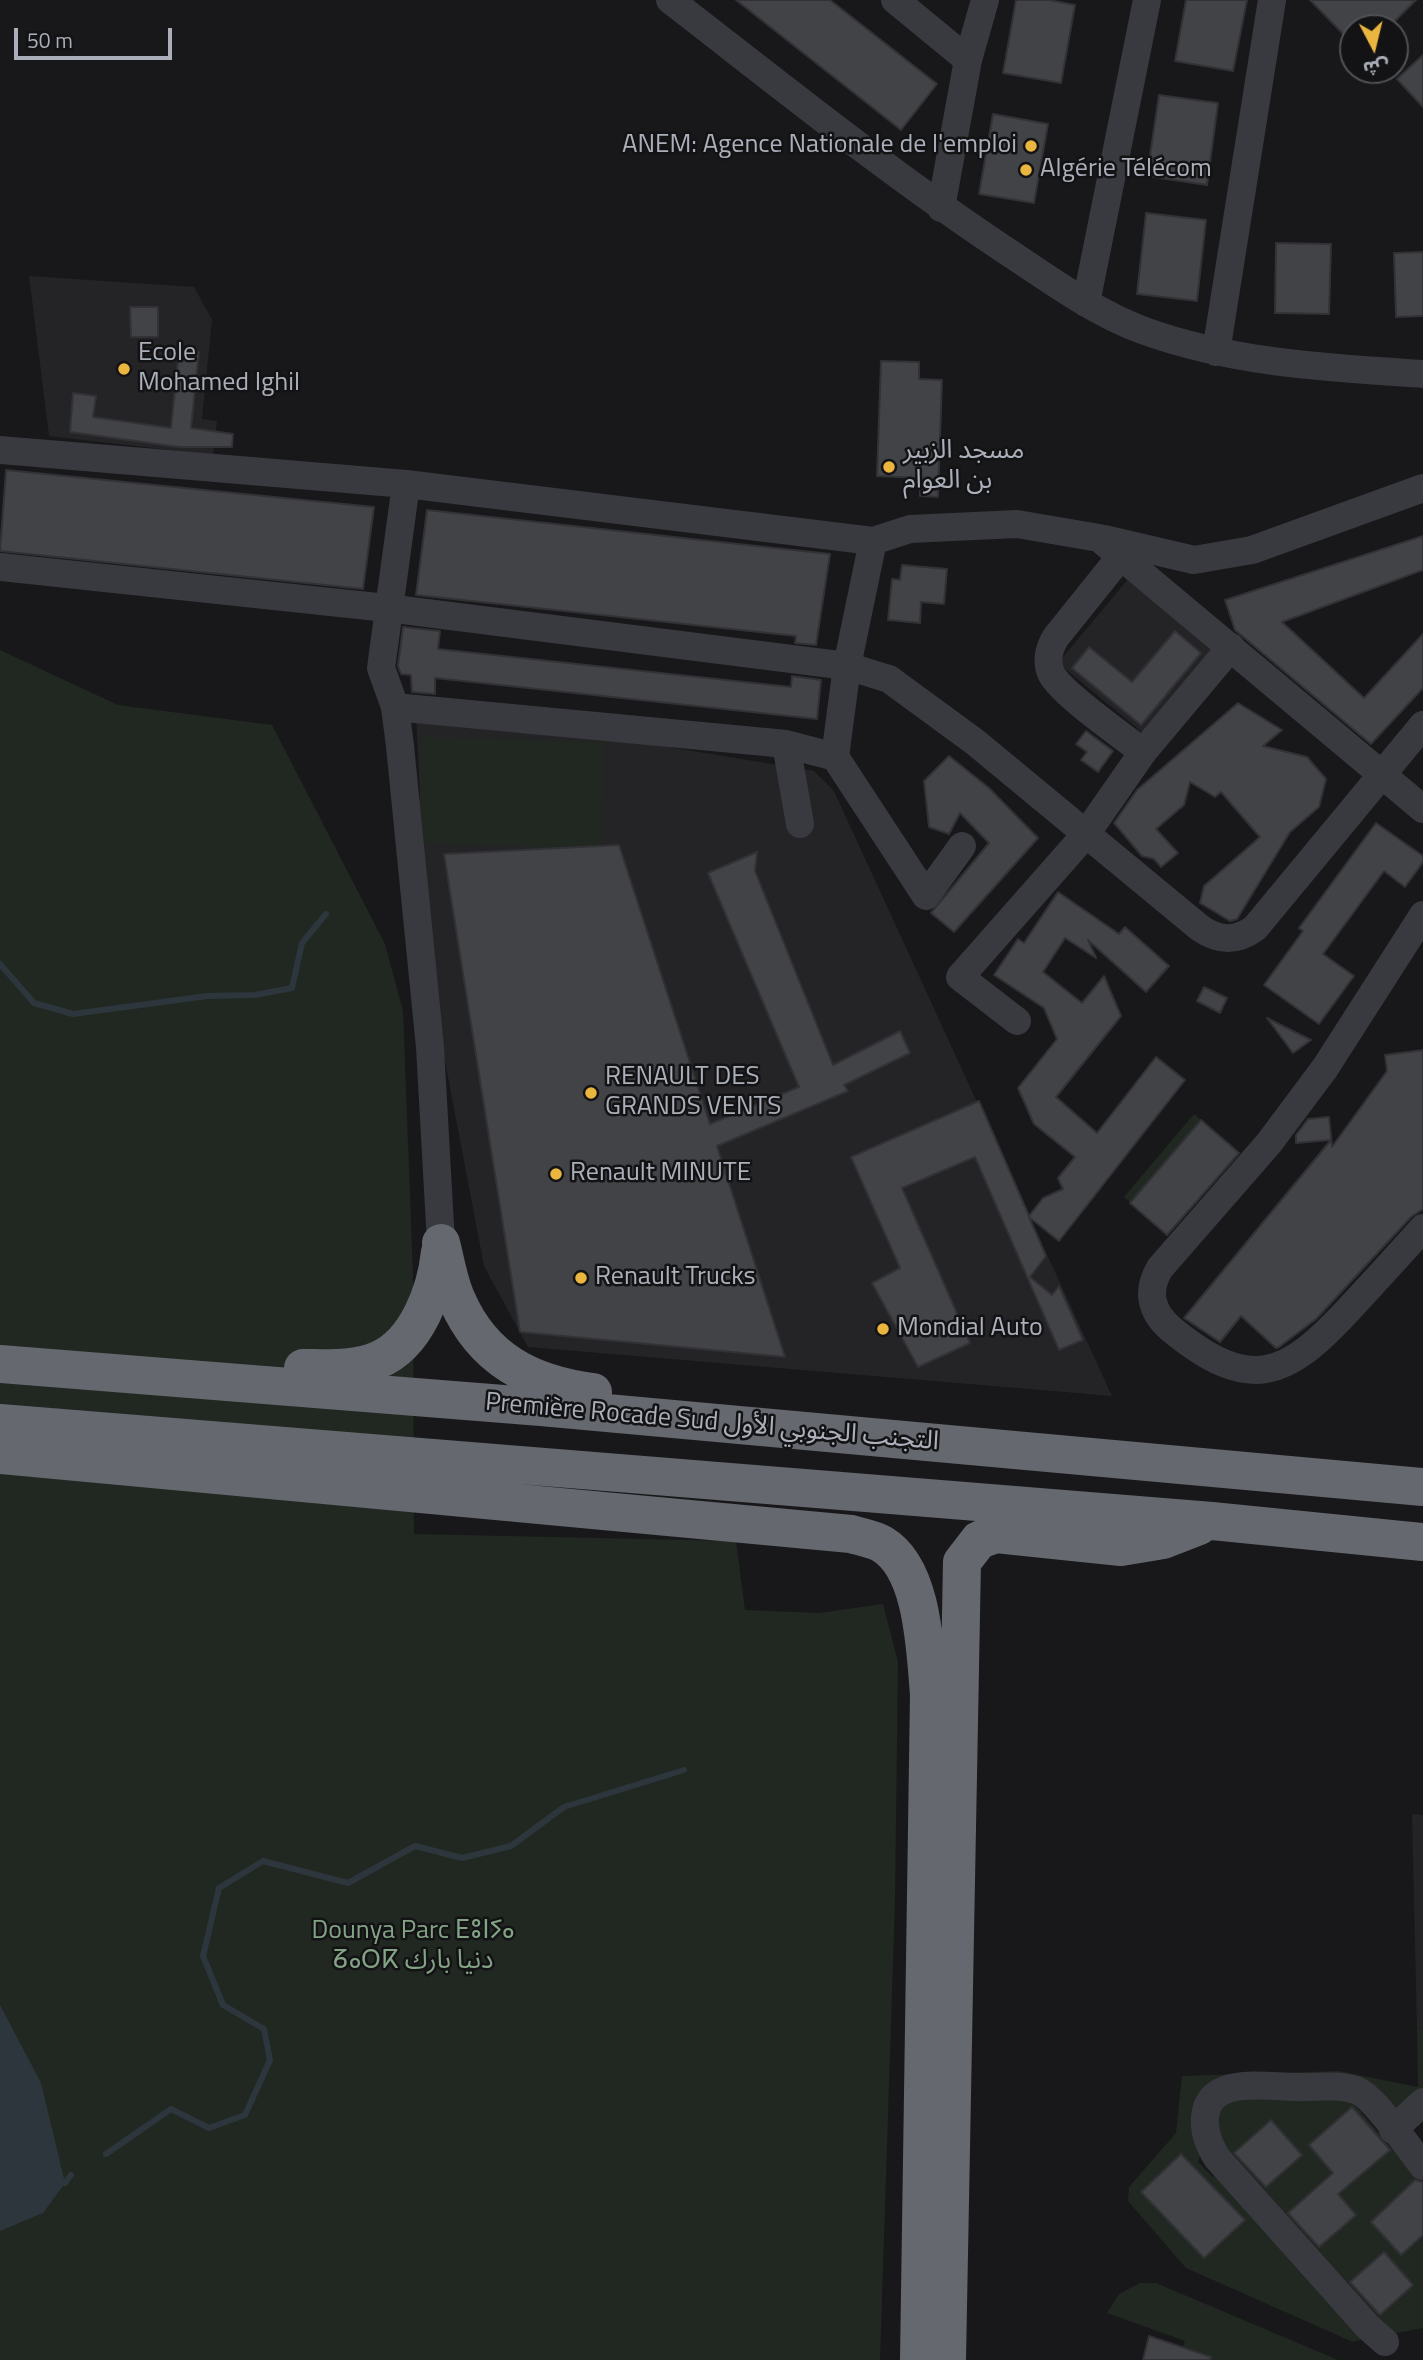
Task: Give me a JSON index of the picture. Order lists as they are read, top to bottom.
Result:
{
  "streets": {
    "highway": ["Première Rocade Sud التجنب الجنوبي الأول"]
  },
  "parks": ["Dounya Parc ⴹⵓⵏⵢⴰ ⵒⴰⵔⴽ دنيا بارك"],
  "places": [
    "ANEM: Agence Nationale de l'emploi",
    "Algérie Télécom",
    "Ecole Mohamed Ighil",
    "مسجد الزبير بن العوام",
    "RENAULT DES GRANDS VENTS",
    "Renault MINUTE",
    "Renault Trucks",
    "Mondial Auto"
  ],
  "scale_bar": "50 m",
  "north": "bottom"
}
